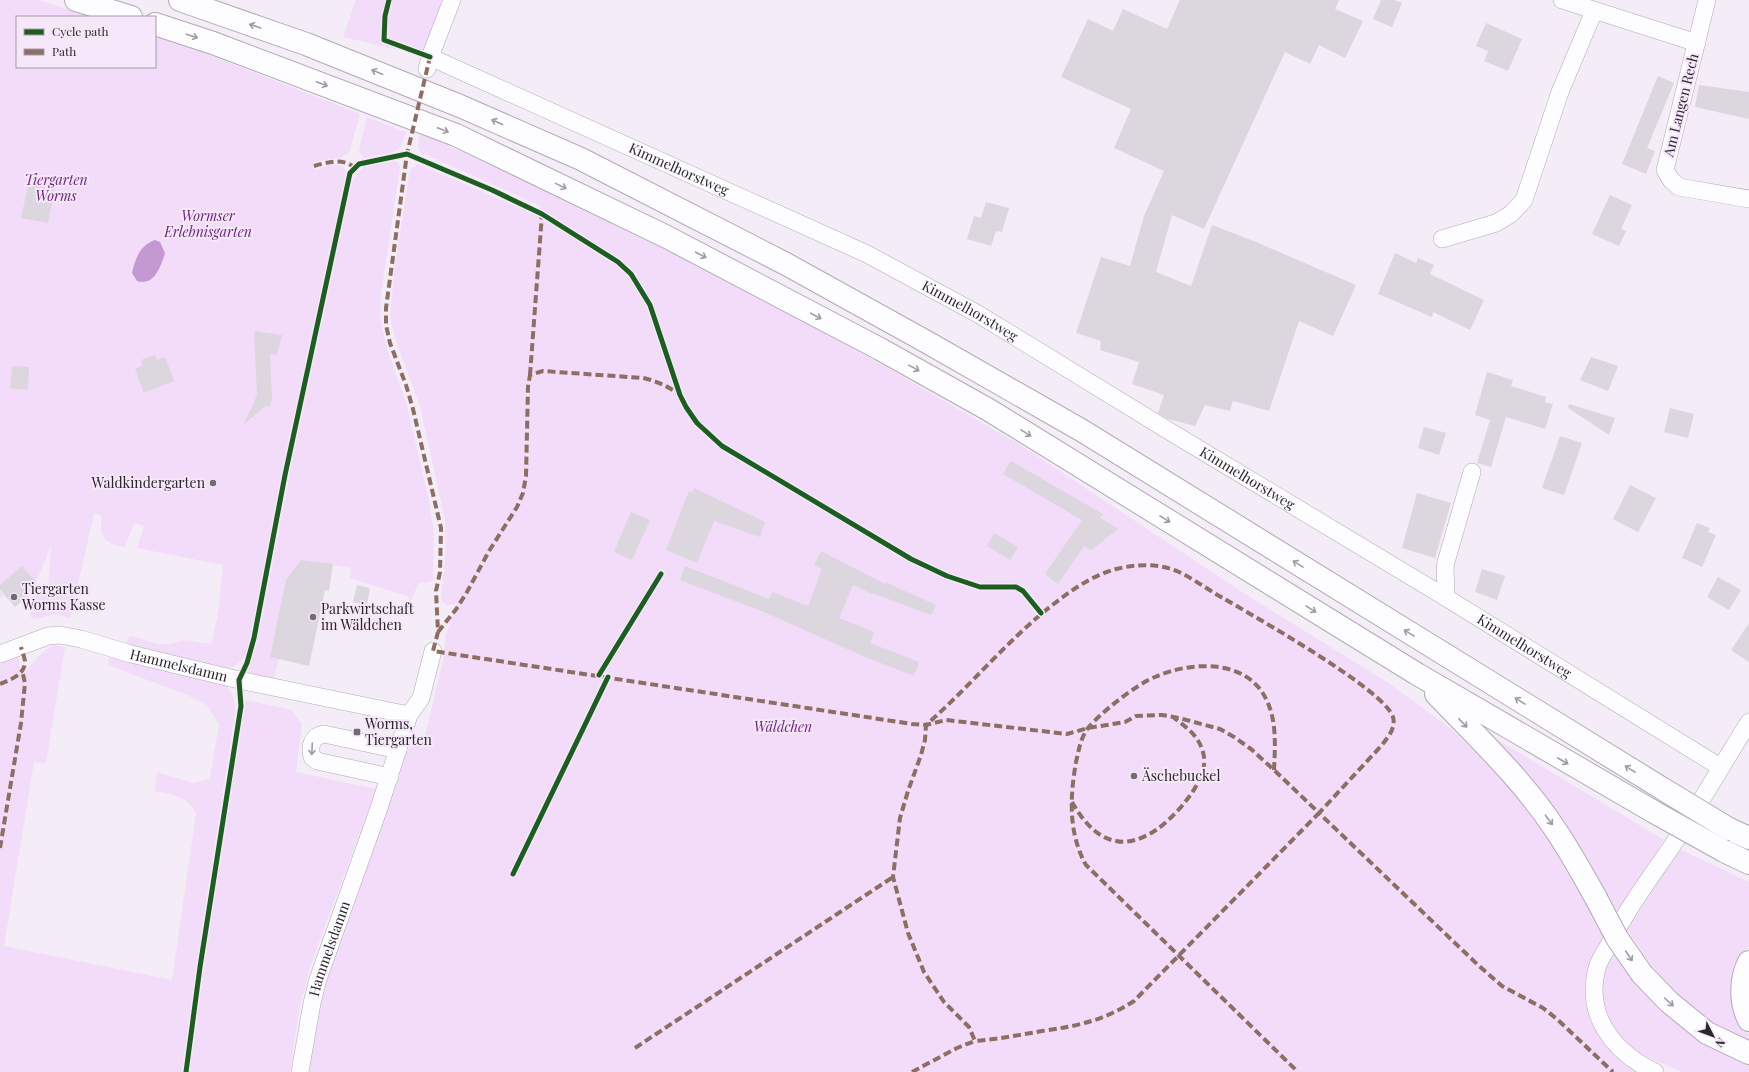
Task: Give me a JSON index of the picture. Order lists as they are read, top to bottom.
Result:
{
  "streets": {
    "street": ["Am Langen Rech", "Kimmelhorstweg", "Hammelsdamm"]
  },
  "parks": ["Tiergarten Worms", "Wormser Erlebnisgarten", "Wäldchen"],
  "places": {
    "other": [
      "Waldkindergarten",
      "Tiergarten Worms Kasse",
      "Parkwirtschaft im Wäldchen",
      "Äschebuckel"
    ],
    "transit": ["Worms, Tiergarten"]
  },
  "legend": ["Cycle path", "Path"],
  "north": "bottom right"
}
